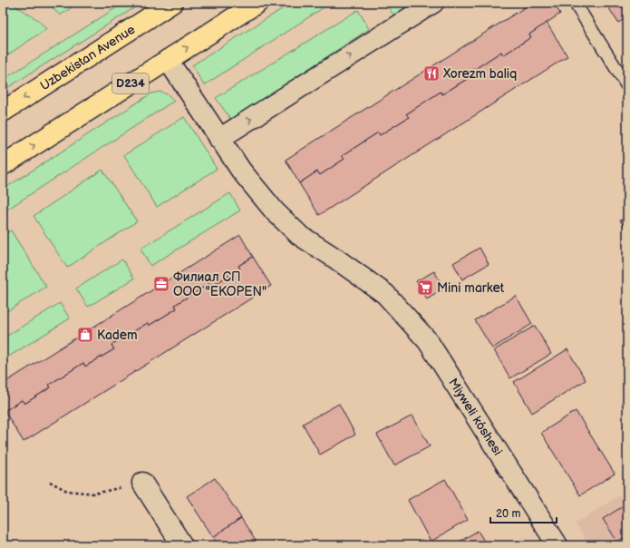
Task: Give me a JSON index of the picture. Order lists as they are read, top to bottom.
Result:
{
  "streets": {
    "main road": ["Uzbekistan Avenue", "D234"],
    "street": ["Miyweli kóshesi"]
  },
  "crossings": [
    ["D234", "Miyweli kóshesi"]
  ],
  "places": {
    "restaurant": ["Xorezm baliq"],
    "office": ["Филиал СП OOO \"EKOPEN\""],
    "supermarket": ["Mini market"],
    "shop": ["Kadem"]
  },
  "scale_bar": "20 m"
}
